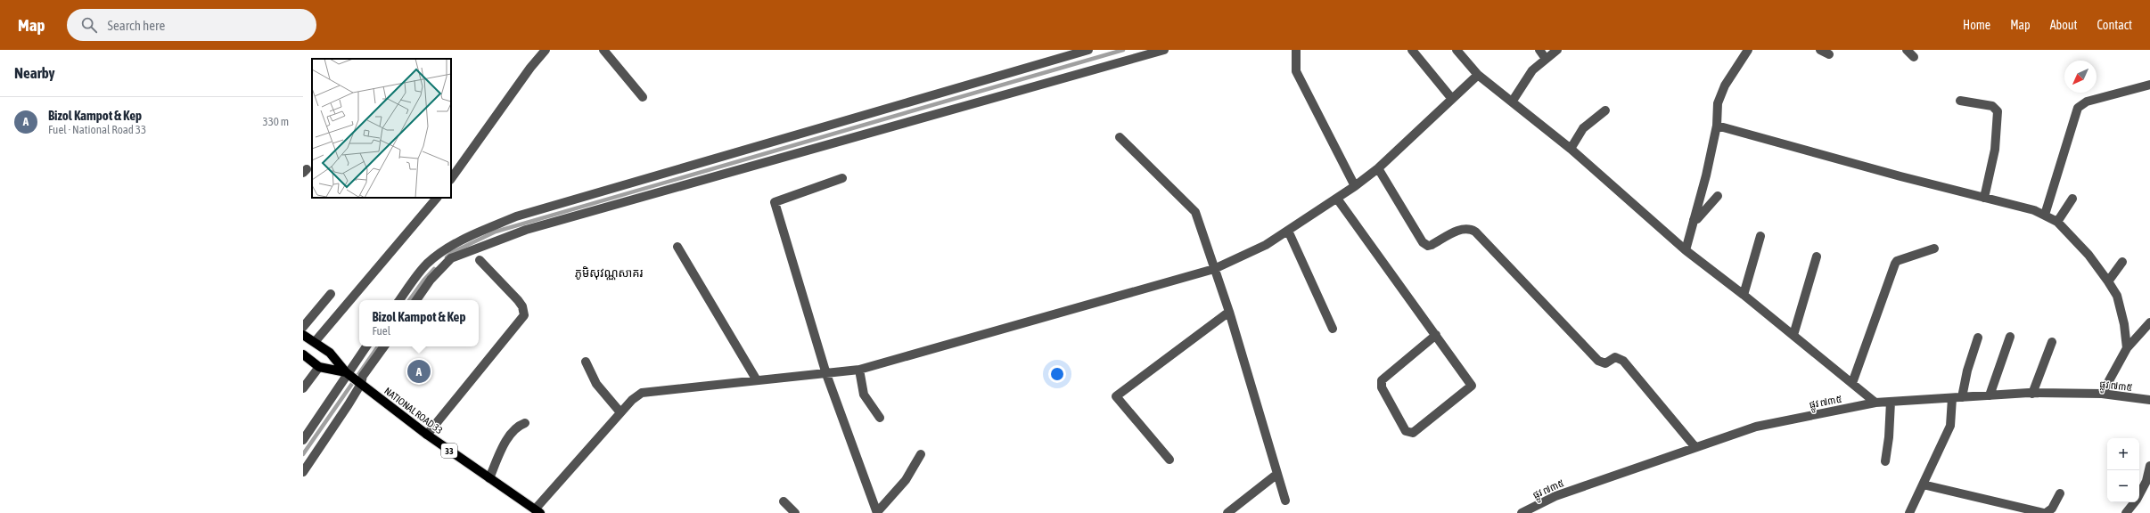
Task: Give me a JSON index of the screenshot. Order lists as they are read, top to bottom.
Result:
{
  "streets": {
    "main road": ["NATIONAL ROAD 33", "33"],
    "street": ["ផ្លូវ ៧៣៥"]
  },
  "districts": ["ភូមិសុវណ្ណសាគរ"],
  "north": "bottom left",
  "page": {
    "header": "Map",
    "search": "Search here",
    "nav": [
      "Home",
      "Map",
      "About",
      "Contact"
    ],
    "heading": "Nearby",
    "list": [
      {
        "mark": "A",
        "name": "Bizol Kampot & Kep",
        "note": "Fuel · National Road 33",
        "value": "330 m"
      }
    ],
    "popup": ["Bizol Kampot & Kep", "Fuel"],
    "pins": "A",
    "map_buttons": ["+", "−"]
  }
}
